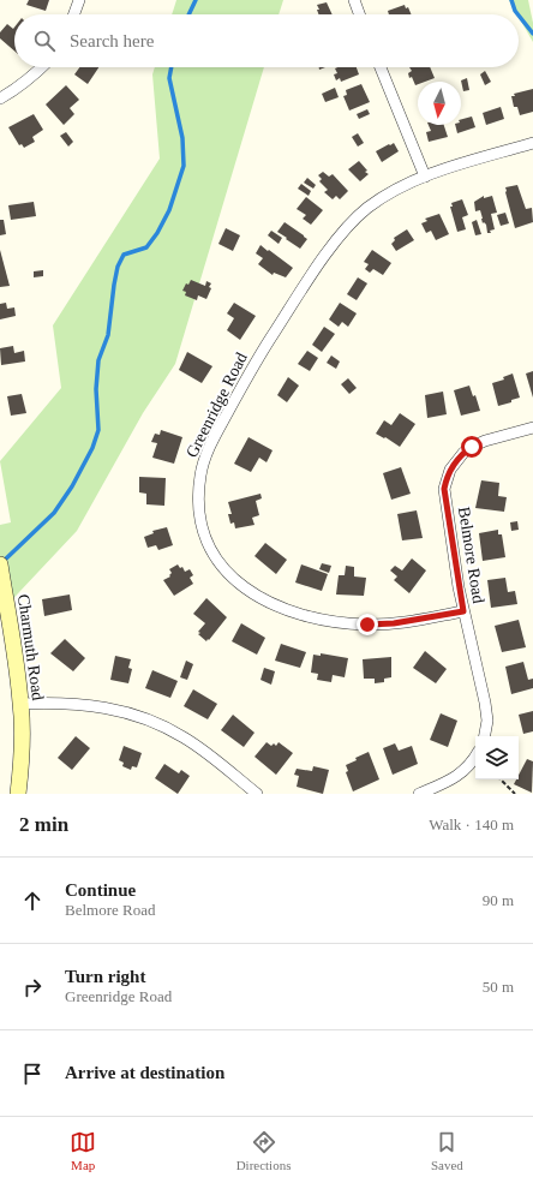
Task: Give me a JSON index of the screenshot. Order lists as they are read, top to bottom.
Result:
{
  "streets": {
    "street": ["Greenridge Road", "Belmore Road", "Charmuth Road"]
  },
  "crossings": [
    ["Greenridge Road", "Belmore Road"]
  ],
  "north": "bottom",
  "page": {
    "search": "Search here",
    "heading": ["2 min", "Walk · 140 m"],
    "list": [
      ["Continue", "Belmore Road", "90 m"],
      ["Turn right", "Greenridge Road", "50 m"],
      "Arrive at destination"
    ],
    "nav": ["Map", "Directions", "Saved"]
  }
}
